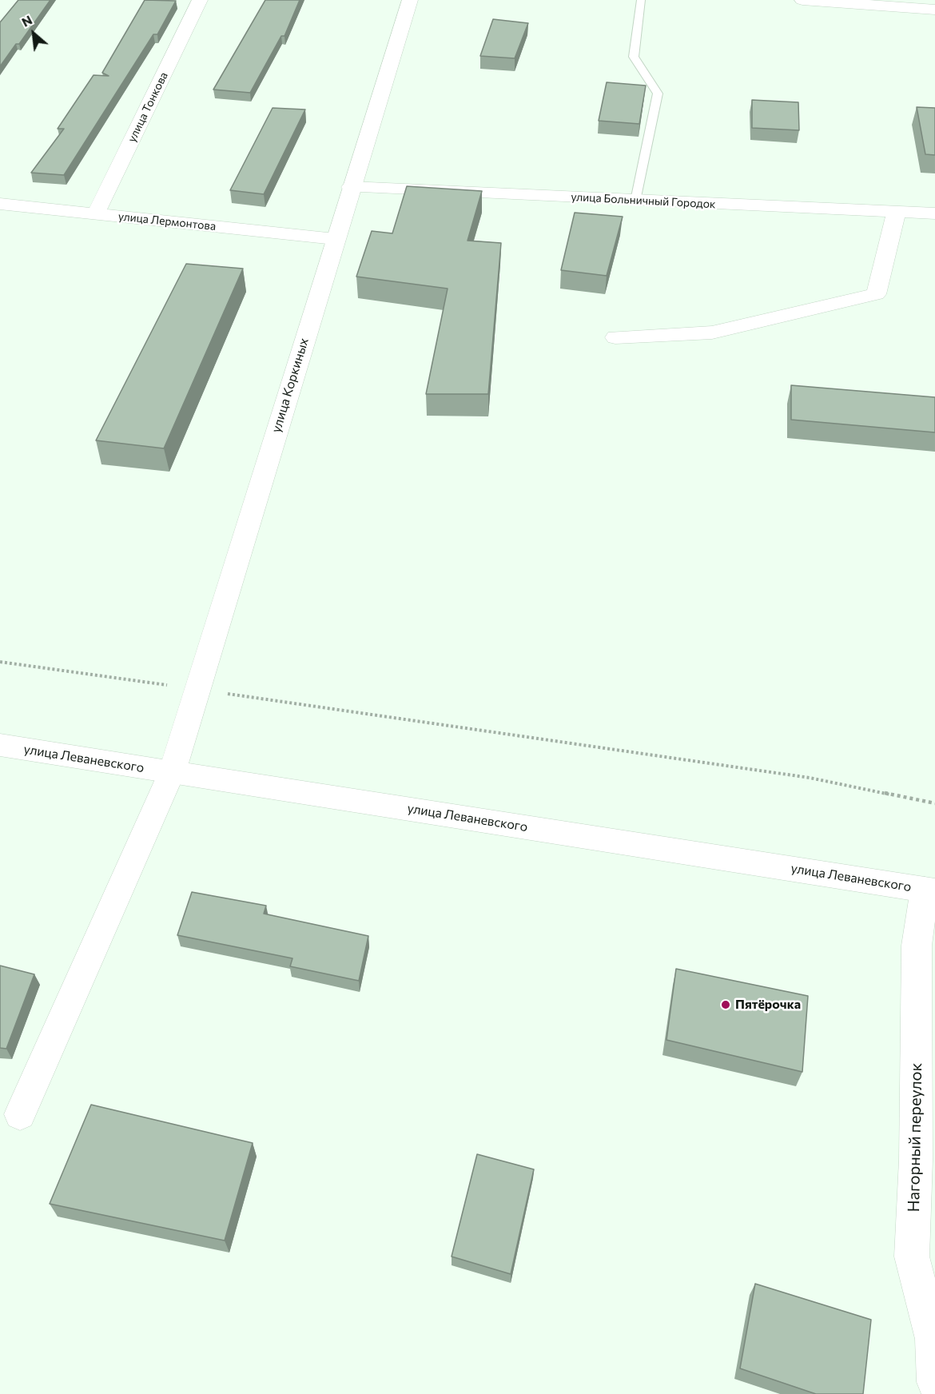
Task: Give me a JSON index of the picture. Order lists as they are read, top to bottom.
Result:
{
  "streets": {
    "street": [
      "улица Тонкова",
      "улица Больничный Городок",
      "улица Лермонтова",
      "улица Коркиных",
      "улица Леваневского",
      "Нагорный переулок"
    ]
  },
  "crossings": [
    ["улица Тонкова", "улица Лермонтова"],
    ["улица Больничный Городок", "улица Коркиных"],
    ["улица Лермонтова", "улица Коркиных"],
    ["улица Коркиных", "улица Леваневского"],
    ["улица Леваневского", "Нагорный переулок"]
  ],
  "places": ["Пятёрочка"],
  "north": "top left"
}
